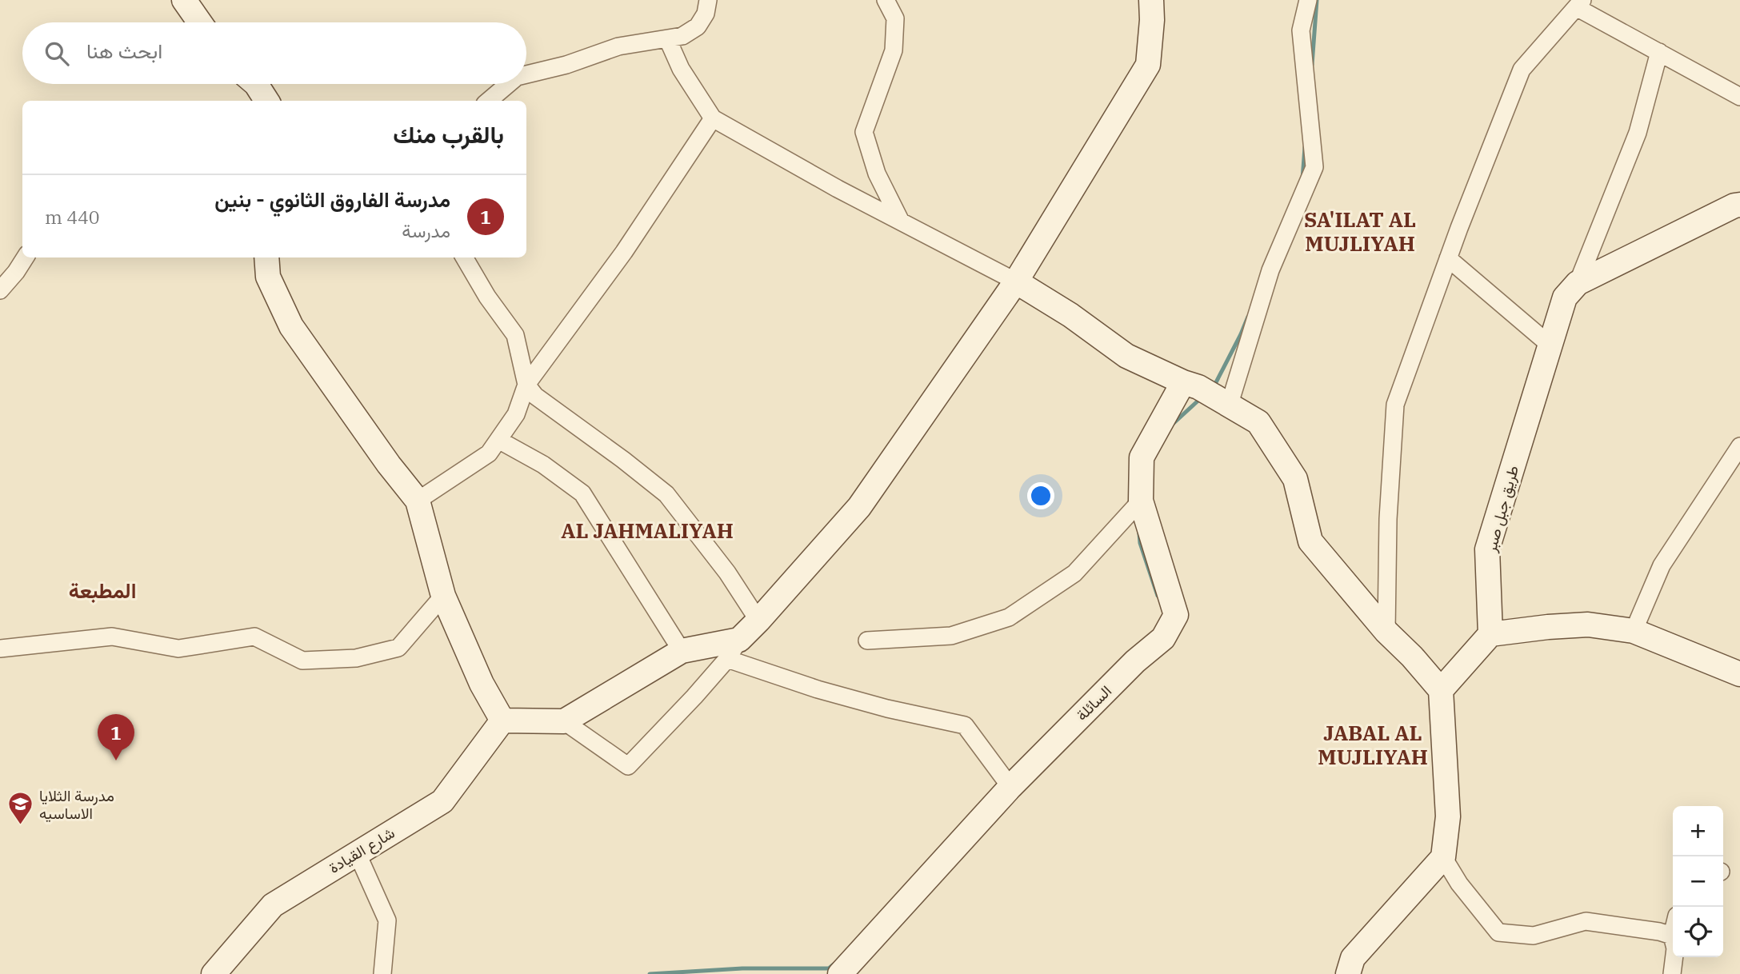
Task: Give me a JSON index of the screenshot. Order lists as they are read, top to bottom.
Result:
{
  "streets": {
    "street": ["طريق جبل صبر", "السائلة", "شارع القيادة"]
  },
  "districts": [
    "SA'ILAT AL MUJLIYAH",
    "AL JAHMALIYAH",
    "المطبعة",
    "JABAL AL MUJLIYAH"
  ],
  "places": {
    "school or university": ["مدرسة الثلايا الاساسيه"]
  },
  "page": {
    "search": "ابحث هنا",
    "heading": "بالقرب منك",
    "list": [
      {
        "mark": "1",
        "name": "مدرسة الفاروق الثانوي - بنين",
        "note": "مدرسة",
        "value": "440 m"
      }
    ],
    "pins": "1",
    "map_buttons": ["+", "−"]
  }
}
